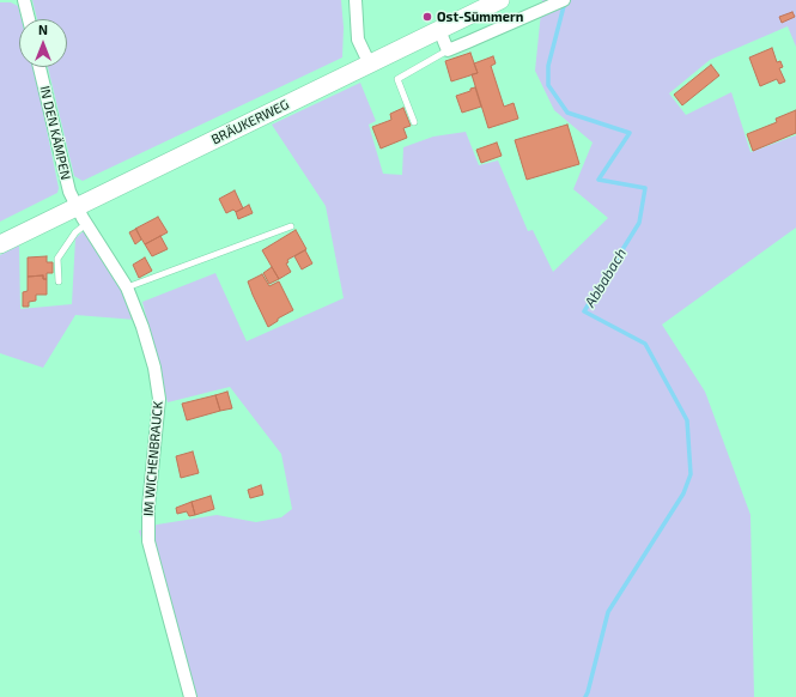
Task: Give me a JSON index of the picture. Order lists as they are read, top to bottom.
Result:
{
  "streets": {
    "main road": ["BRÄUKERWEG"],
    "street": ["IN DEN KÄMPEN", "IM WICHENBRAUCK"]
  },
  "crossings": [
    ["BRÄUKERWEG", "IN DEN KÄMPEN"],
    ["BRÄUKERWEG", "IM WICHENBRAUCK"],
    ["IN DEN KÄMPEN", "IM WICHENBRAUCK"]
  ],
  "water": ["Abbabach"],
  "places": ["Ost-Sümmern"],
  "north": "top"
}
